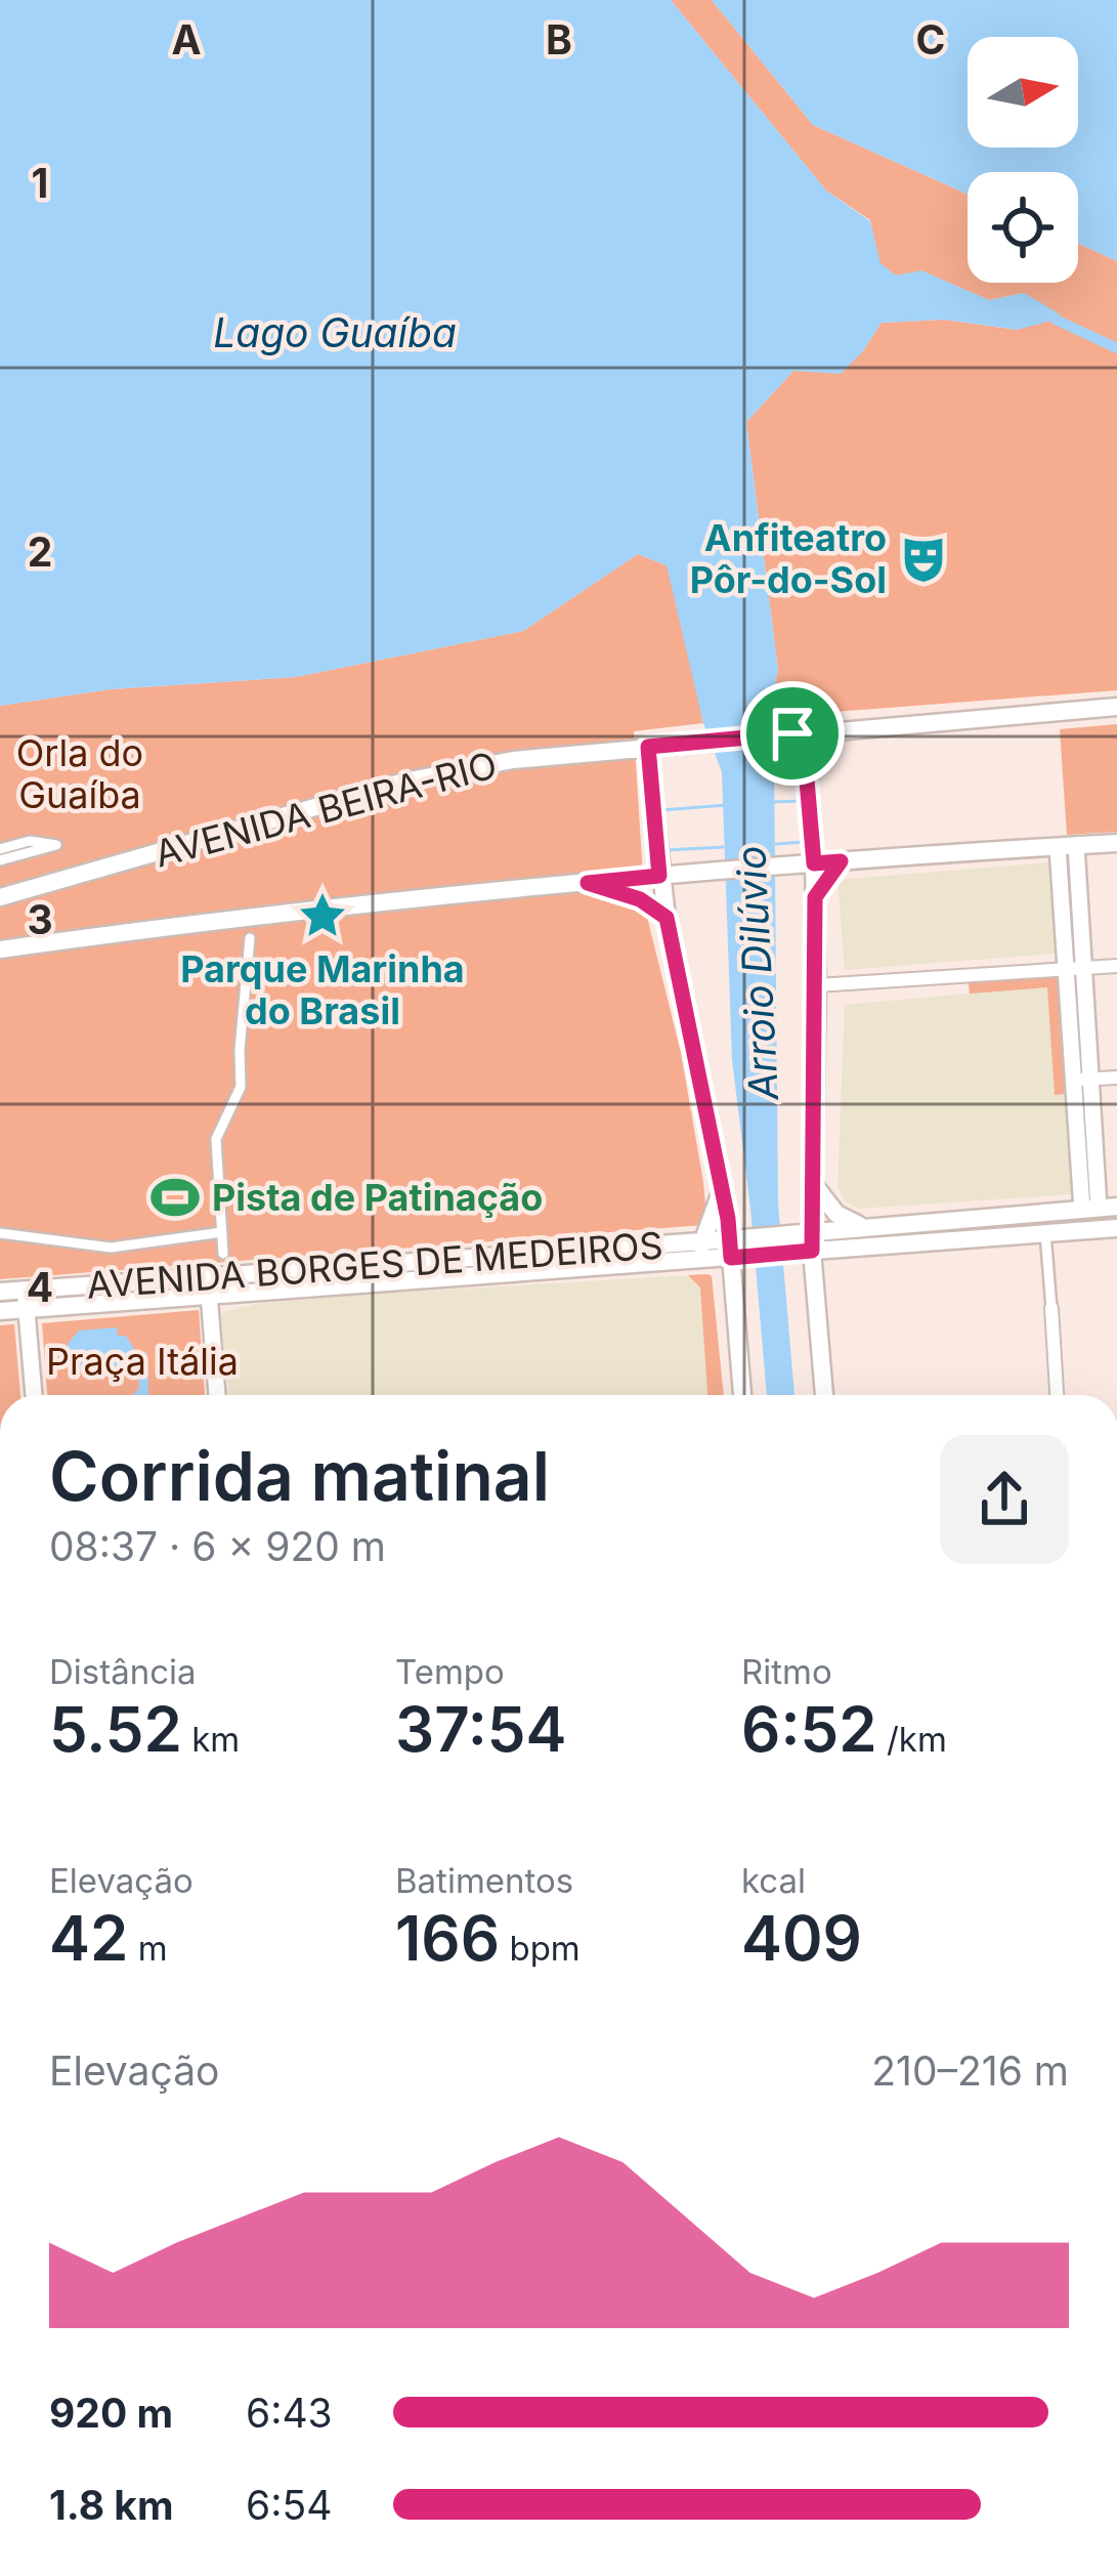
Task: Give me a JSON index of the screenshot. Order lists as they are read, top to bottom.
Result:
{
  "streets": {
    "main road": ["AVENIDA BEIRA-RIO", "AVENIDA BORGES DE MEDEIROS"]
  },
  "water": ["Lago Guaíba", "Arroio Dilúvio"],
  "parks": ["Orla do Guaíba", "Praça Itália"],
  "places": {
    "theatre": ["Anfiteatro Pôr-do-Sol"],
    "place": ["Parque Marinha do Brasil"],
    "sports": ["Pista de Patinação"]
  },
  "north": "right",
  "page": {
    "heading": ["Corrida matinal", "08:37 · 6 × 920 m"],
    "stats": [
      ["Distância", "5.52 km"],
      ["Tempo", "37:54"],
      ["Ritmo", "6:52 /km"],
      ["Elevação", "42 m"],
      ["Batimentos", "166 bpm"],
      ["kcal", "409"]
    ],
    "chart": ["Elevação", "210–216 m"],
    "list": [
      {
        "name": "920 m",
        "note": "6:43"
      },
      {
        "name": "1.8 km",
        "note": "6:54"
      }
    ]
  },
  "grid": {
    "columns": ["A", "B", "C"],
    "rows": [
      "1",
      "2",
      "3",
      "4"
    ]
  }
}
